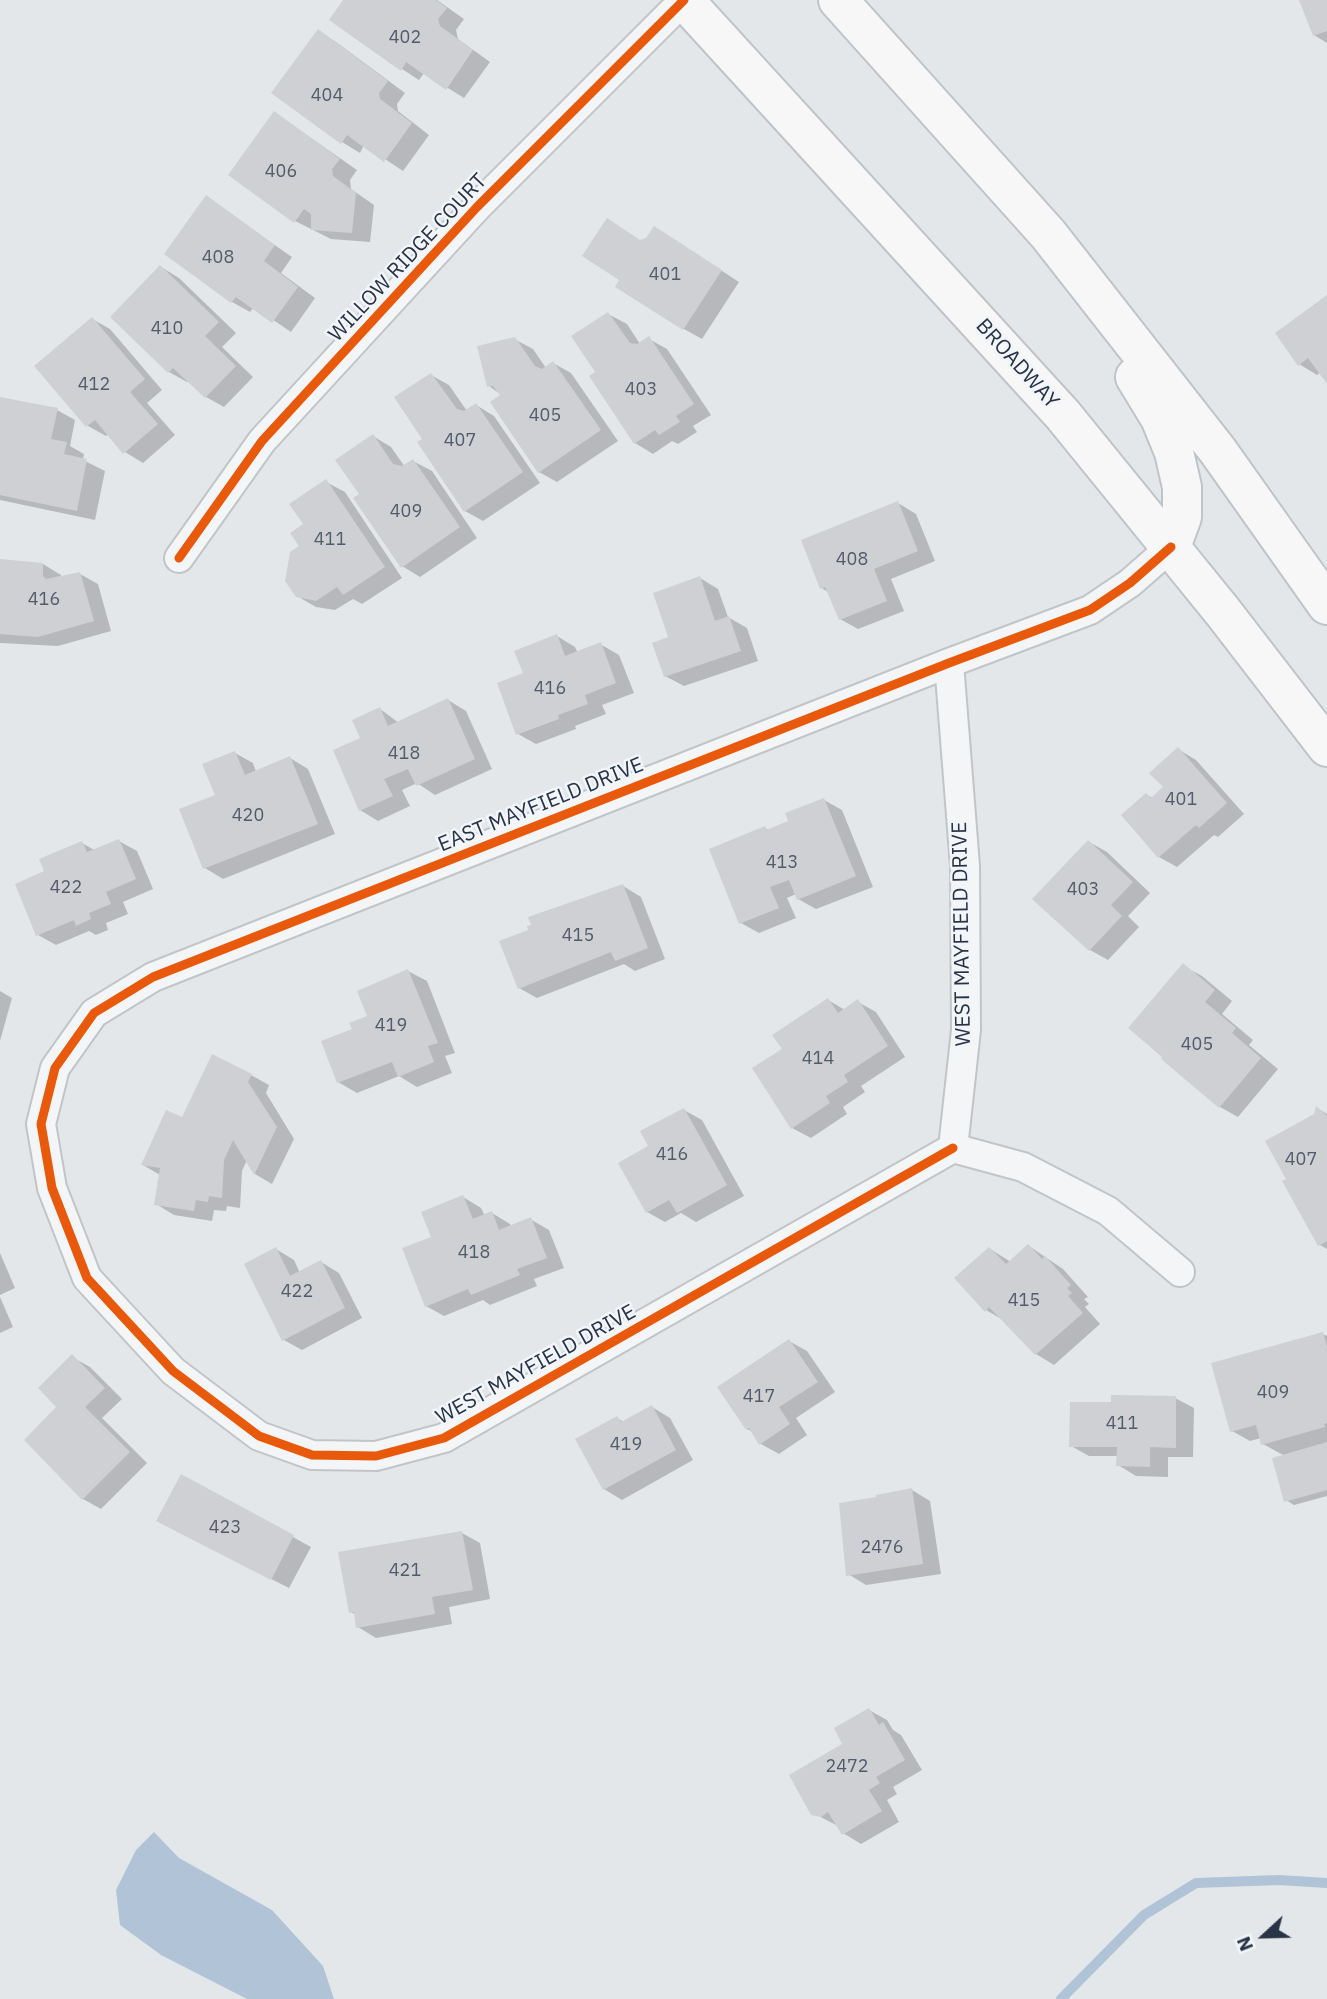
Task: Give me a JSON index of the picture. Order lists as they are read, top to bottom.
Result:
{
  "streets": {
    "main road": ["BROADWAY"],
    "street": ["WILLOW RIDGE COURT", "EAST MAYFIELD DRIVE", "WEST MAYFIELD DRIVE"]
  },
  "crossings": [
    ["WILLOW RIDGE COURT", "BROADWAY"],
    ["BROADWAY", "EAST MAYFIELD DRIVE"],
    ["EAST MAYFIELD DRIVE", "WEST MAYFIELD DRIVE"]
  ],
  "house_numbers": [
    "402",
    "404",
    "406",
    "408",
    "401",
    "410",
    "412",
    "403",
    "405",
    "407",
    "409",
    "411",
    "408",
    "416",
    "416",
    "418",
    "401",
    "420",
    "413",
    "422",
    "403",
    "415",
    "419",
    "405",
    "414",
    "416",
    "407",
    "418",
    "422",
    "415",
    "409",
    "417",
    "411",
    "419",
    "423",
    "2476",
    "421",
    "2472"
  ],
  "north": "left"
}
